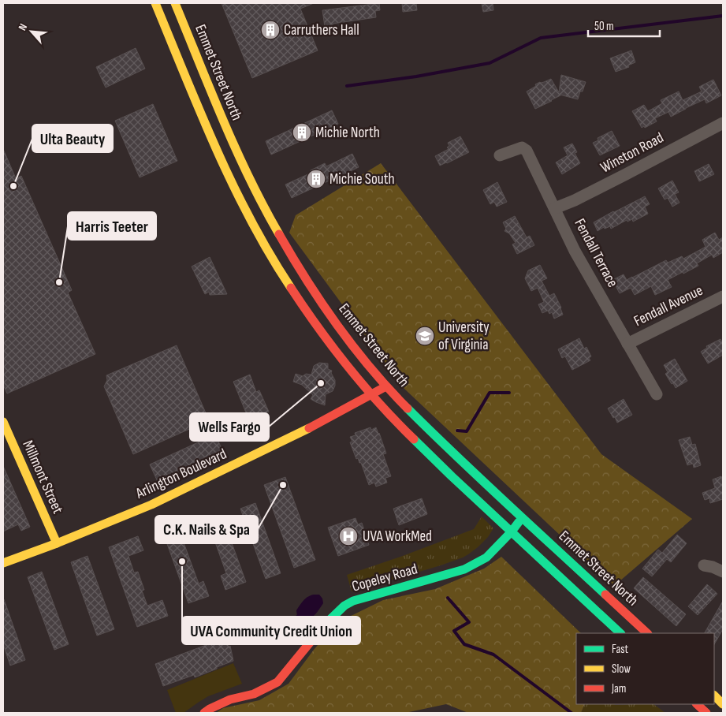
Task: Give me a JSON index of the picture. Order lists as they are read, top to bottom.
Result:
{
  "streets": {
    "main road": [
      "Emmet Street North",
      "Arlington Boulevard",
      "Millmont Street",
      "Copeley Road"
    ],
    "street": ["Winston Road", "Fendall Terrace", "Fendall Avenue"]
  },
  "crossings": [
    ["Emmet Street North", "Arlington Boulevard"],
    ["Emmet Street North", "Copeley Road"],
    ["Winston Road", "Fendall Terrace"],
    ["Fendall Terrace", "Fendall Avenue"],
    ["Arlington Boulevard", "Millmont Street"]
  ],
  "places": {
    "building": ["Carruthers Hall", "Michie North", "Michie South"],
    "other": [
      "Ulta Beauty",
      "Harris Teeter",
      "Wells Fargo",
      "C.K. Nails & Spa",
      "UVA Community Credit Union"
    ],
    "school or university": ["University of Virginia"],
    "hospital": ["UVA WorkMed"]
  },
  "legend": ["Fast", "Slow", "Jam"],
  "scale_bar": "50 m",
  "north": "top left"
}
